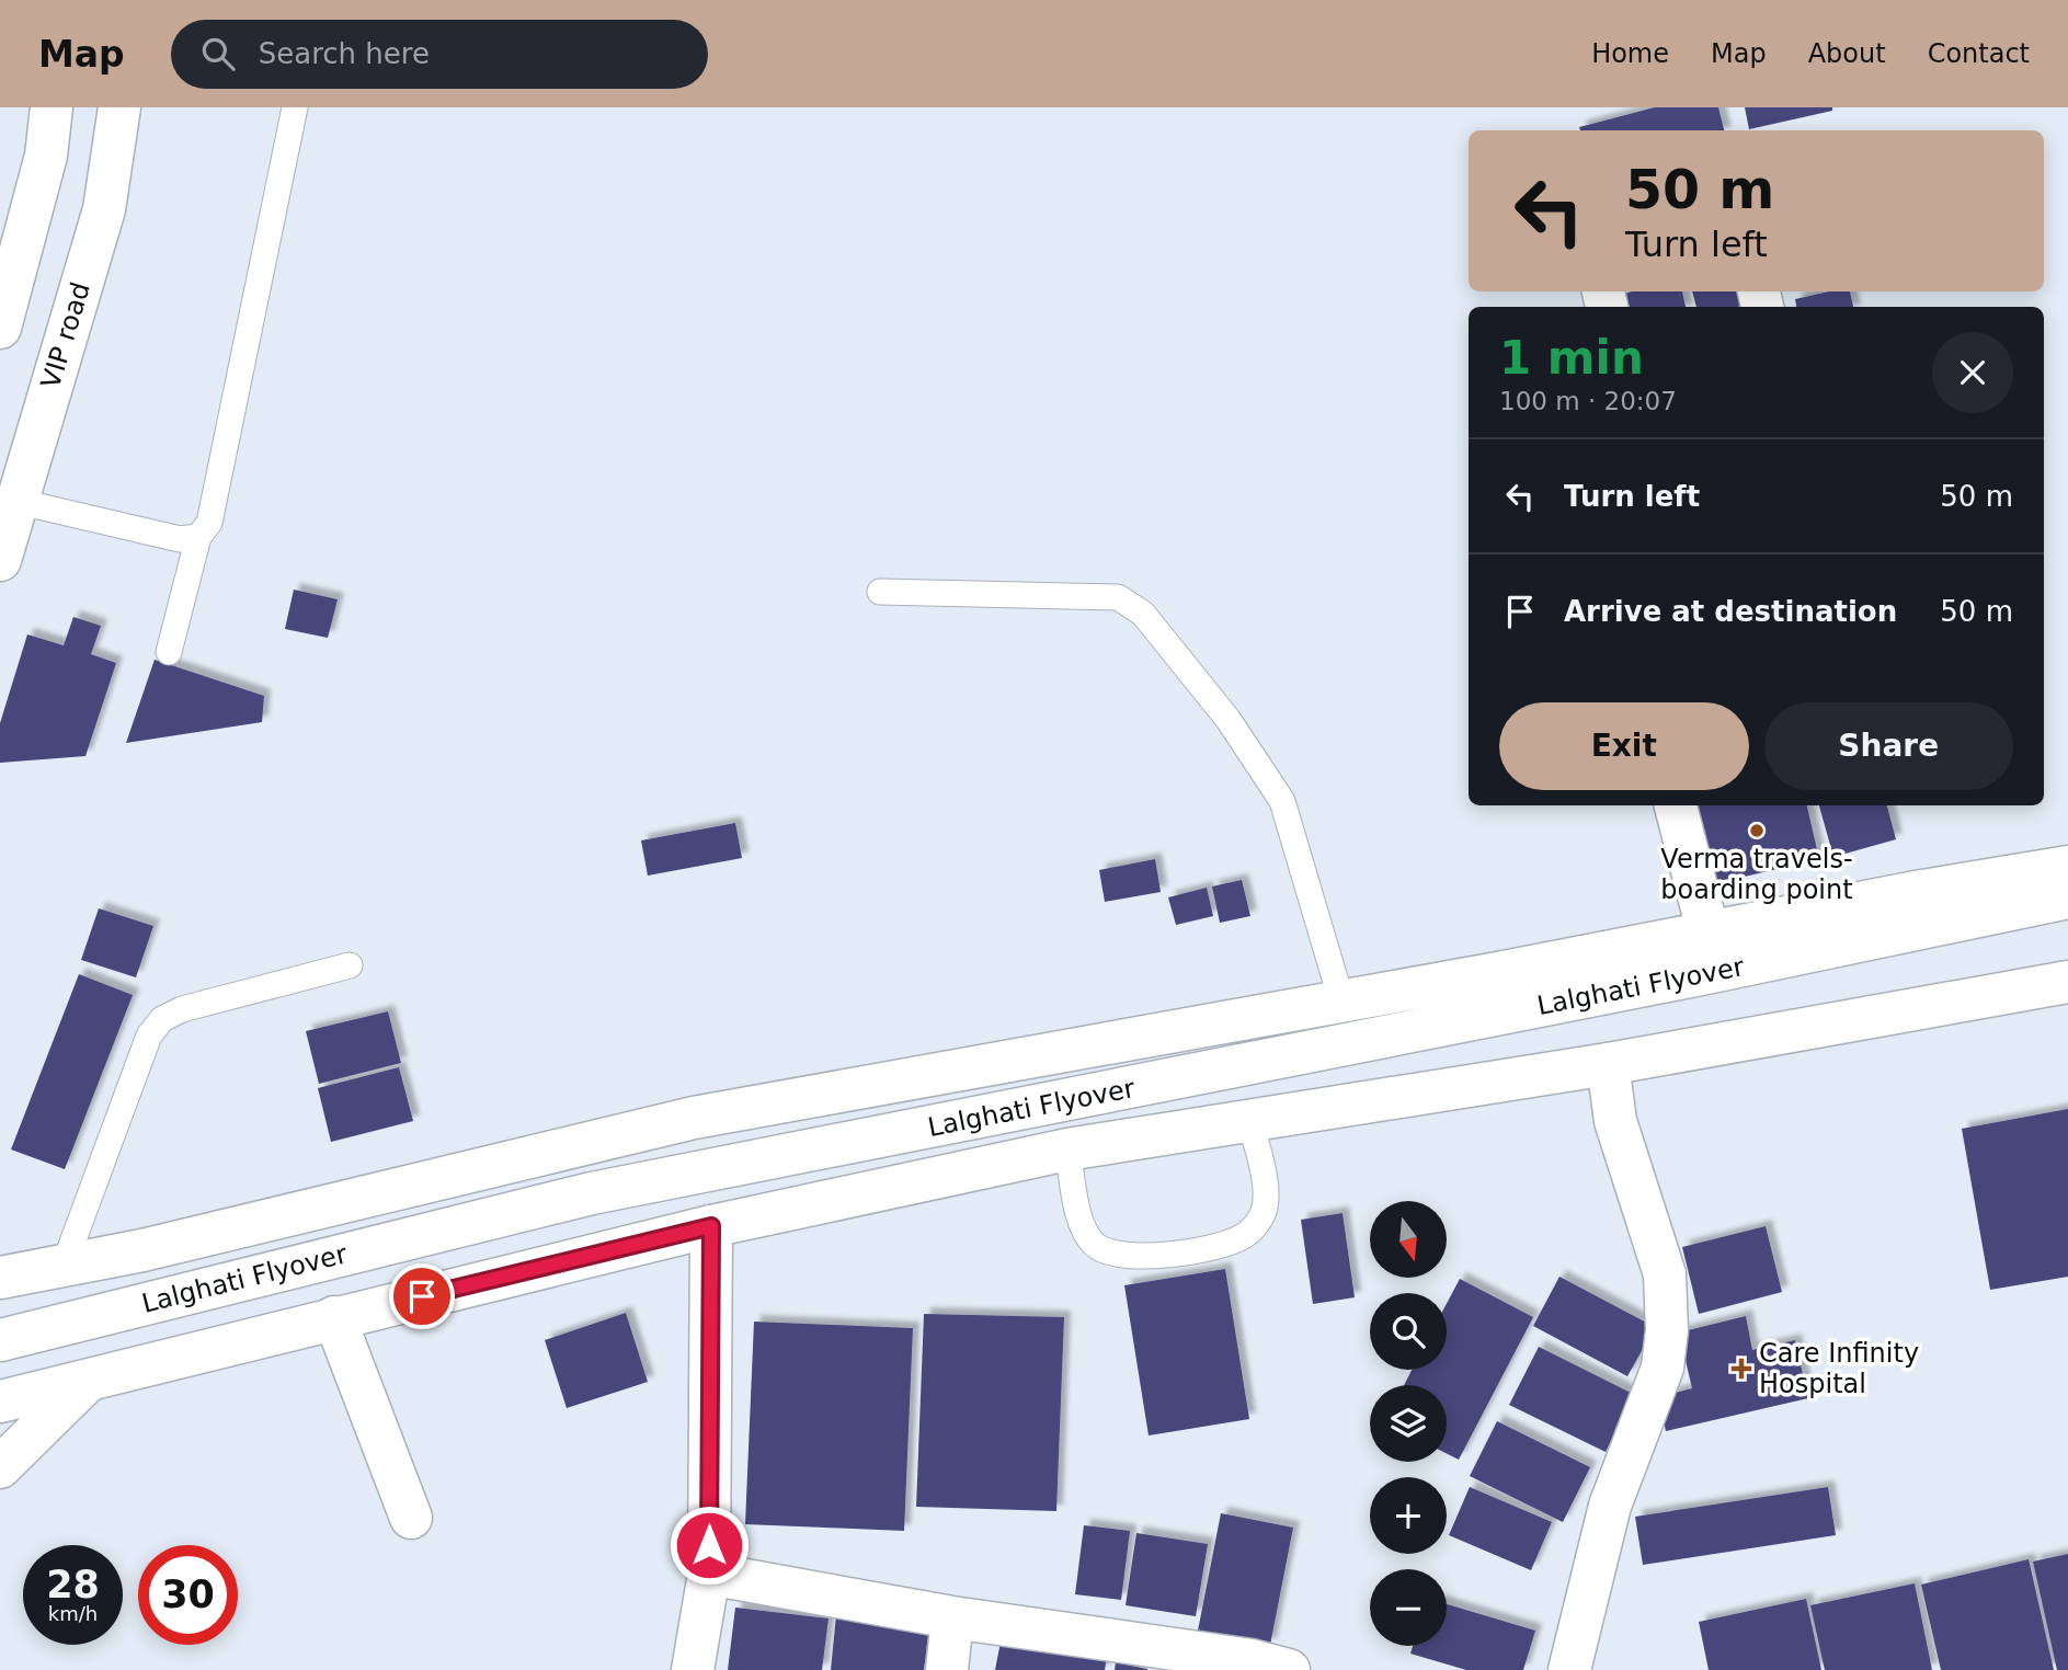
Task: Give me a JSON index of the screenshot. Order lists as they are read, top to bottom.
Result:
{
  "streets": {
    "main road": ["VIP road", "Lalghati Flyover"]
  },
  "places": {
    "other": ["Verma travels- boarding point"],
    "health": ["Care Infinity Hospital"]
  },
  "north": "bottom",
  "page": {
    "header": "Map",
    "search": "Search here",
    "nav": [
      "Home",
      "Map",
      "About",
      "Contact"
    ],
    "turn": ["50 m", "Turn left"],
    "heading": ["1 min", "100 m · 20:07"],
    "list": [
      {
        "name": "Turn left",
        "value": "50 m"
      },
      {
        "name": "Arrive at destination",
        "value": "50 m"
      }
    ],
    "buttons": ["Exit", "Share"],
    "map_buttons": ["+", "−"],
    "speed": "28 km/h",
    "limit": "30"
  }
}
